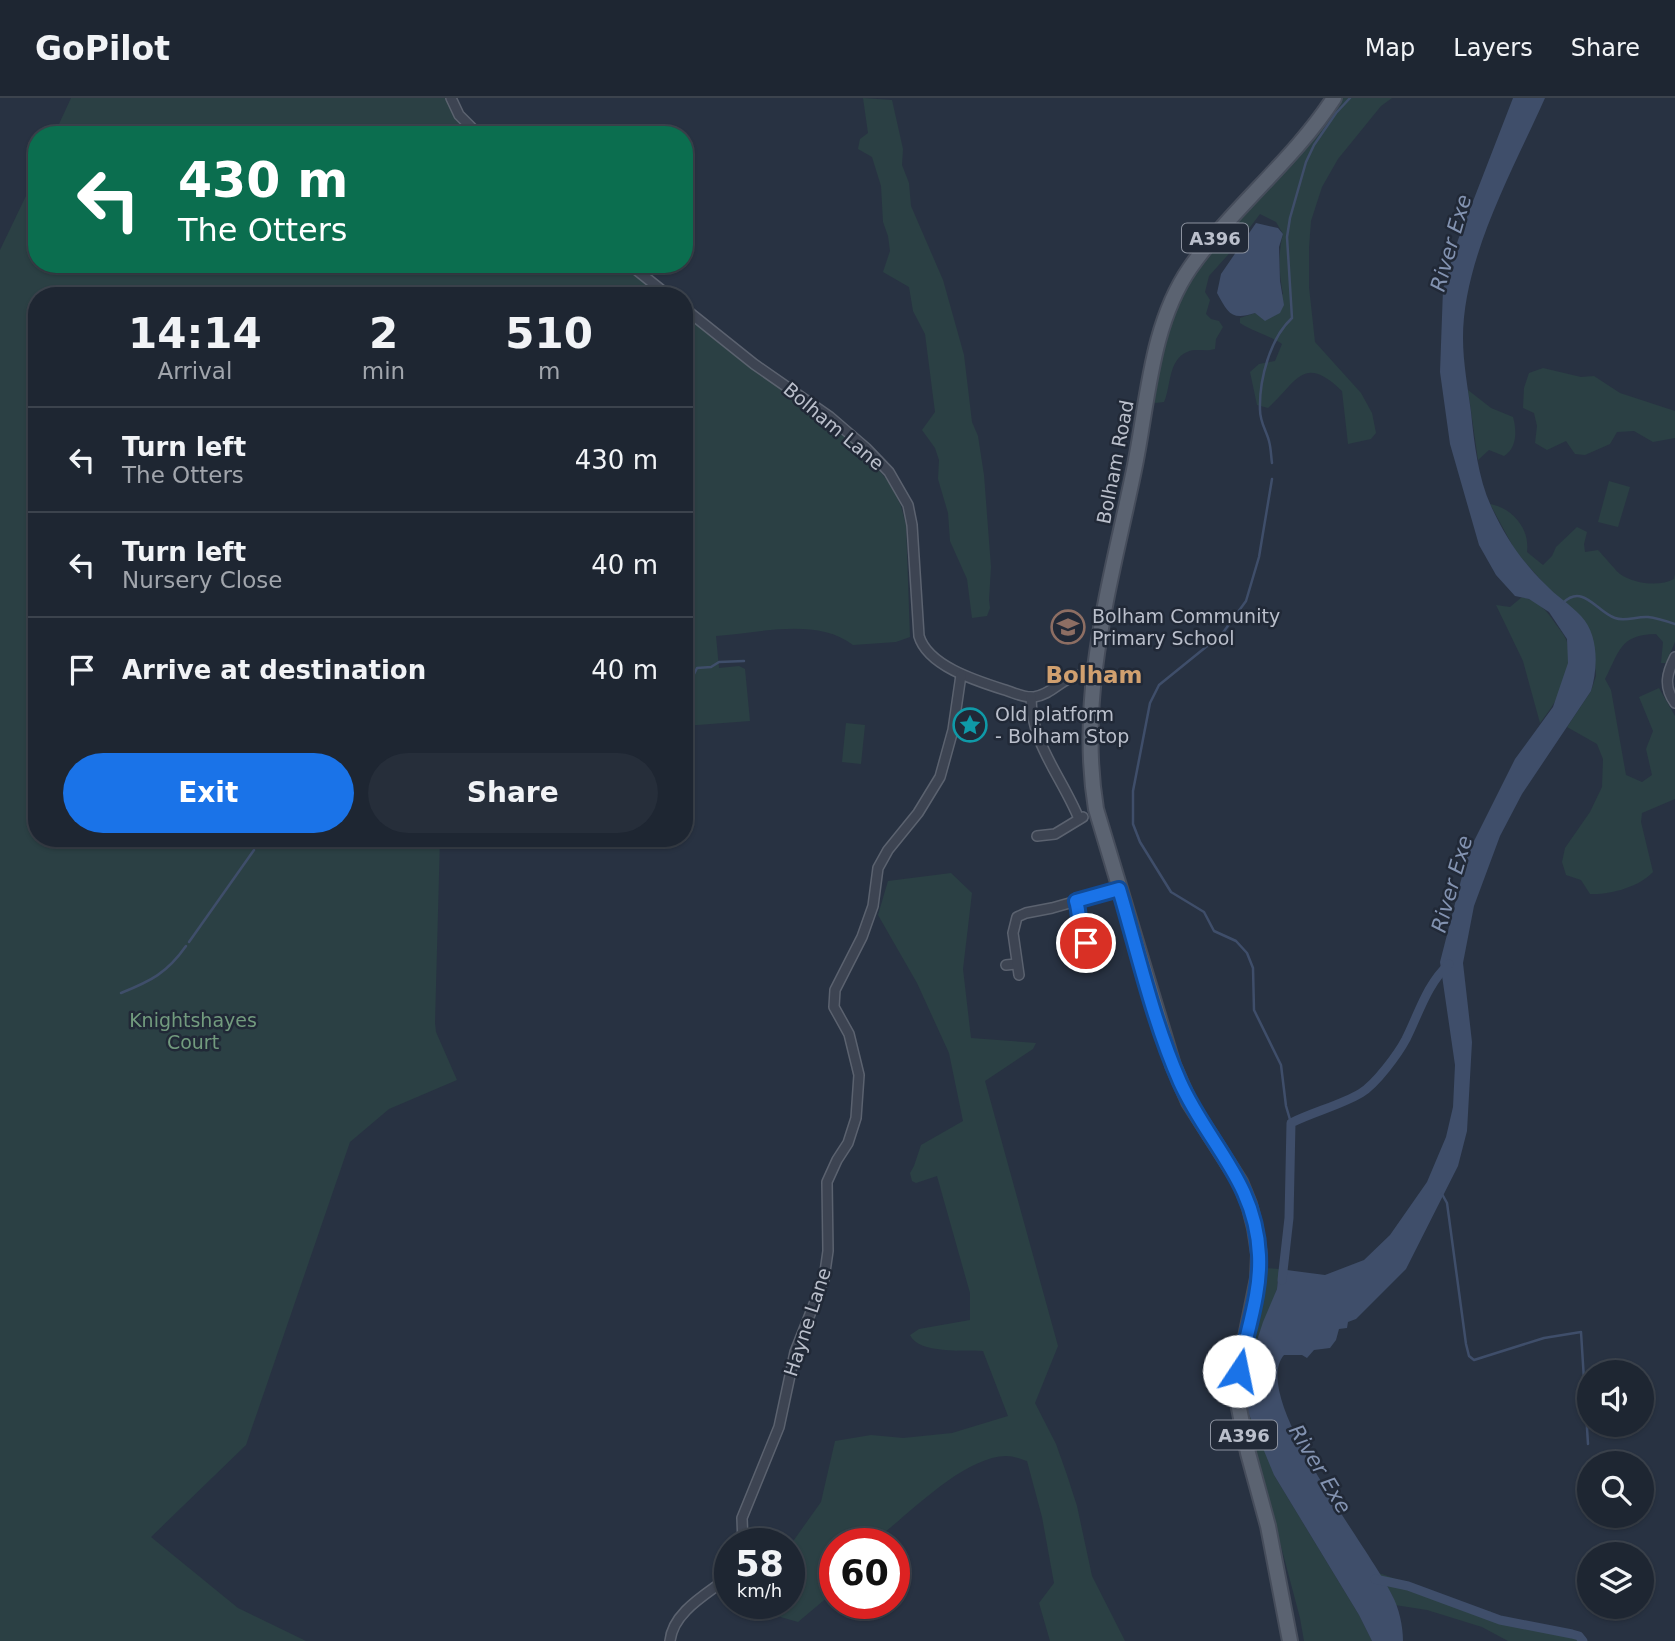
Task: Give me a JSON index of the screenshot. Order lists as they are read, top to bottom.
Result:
{
  "streets": {
    "main road": ["A396", "Bolham Road"],
    "street": ["Bolham Lane", "Hayne Lane"]
  },
  "crossings": [
    ["A396", "Bolham Road"],
    ["Bolham Lane", "Hayne Lane"]
  ],
  "districts": ["Bolham"],
  "water": ["River Exe"],
  "parks": ["Knightshayes Court"],
  "places": {
    "school or university": ["Bolham Community Primary School"],
    "place": ["Old platform - Bolham Stop"]
  },
  "page": {
    "header": "GoPilot",
    "nav": ["Map", "Layers", "Share"],
    "turn": ["430 m", "The Otters"],
    "eta": [
      "14:14",
      "Arrival",
      "2",
      "min",
      "510",
      "m"
    ],
    "list": [
      {
        "name": "Turn left",
        "note": "The Otters",
        "value": "430 m"
      },
      {
        "name": "Turn left",
        "note": "Nursery Close",
        "value": "40 m"
      },
      {
        "name": "Arrive at destination",
        "value": "40 m"
      }
    ],
    "buttons": ["Exit", "Share"],
    "speed": "58 km/h",
    "limit": "60"
  }
}
